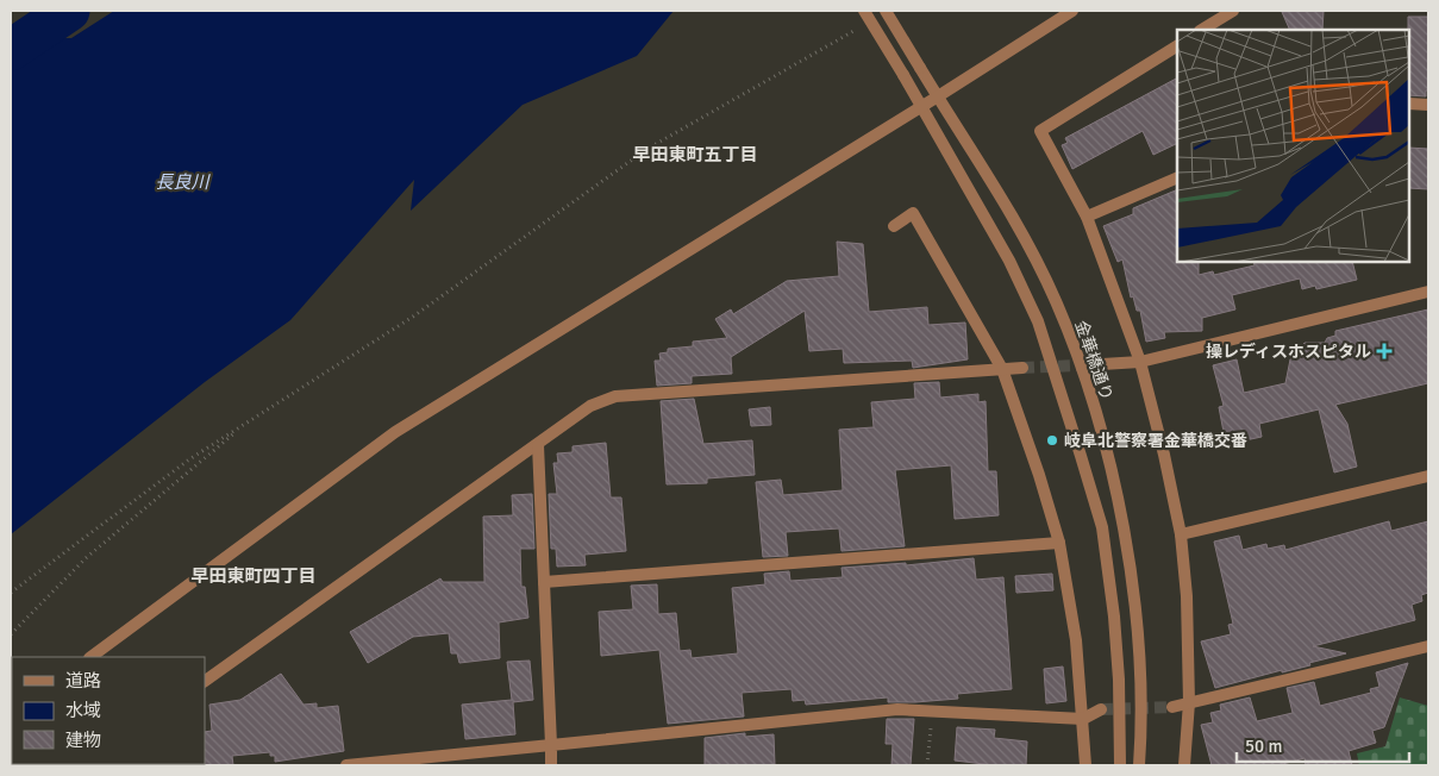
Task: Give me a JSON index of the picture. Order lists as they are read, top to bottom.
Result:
{
  "streets": {
    "street": ["金華橋通り"]
  },
  "districts": ["早田東町五丁目", "早田東町四丁目"],
  "water": ["長良川"],
  "places": {
    "health": ["操レディスホスピタル"],
    "other": ["岐阜北警察署金華橋交番"]
  },
  "legend": ["道路", "水域", "建物"],
  "scale_bar": "50 m"
}
